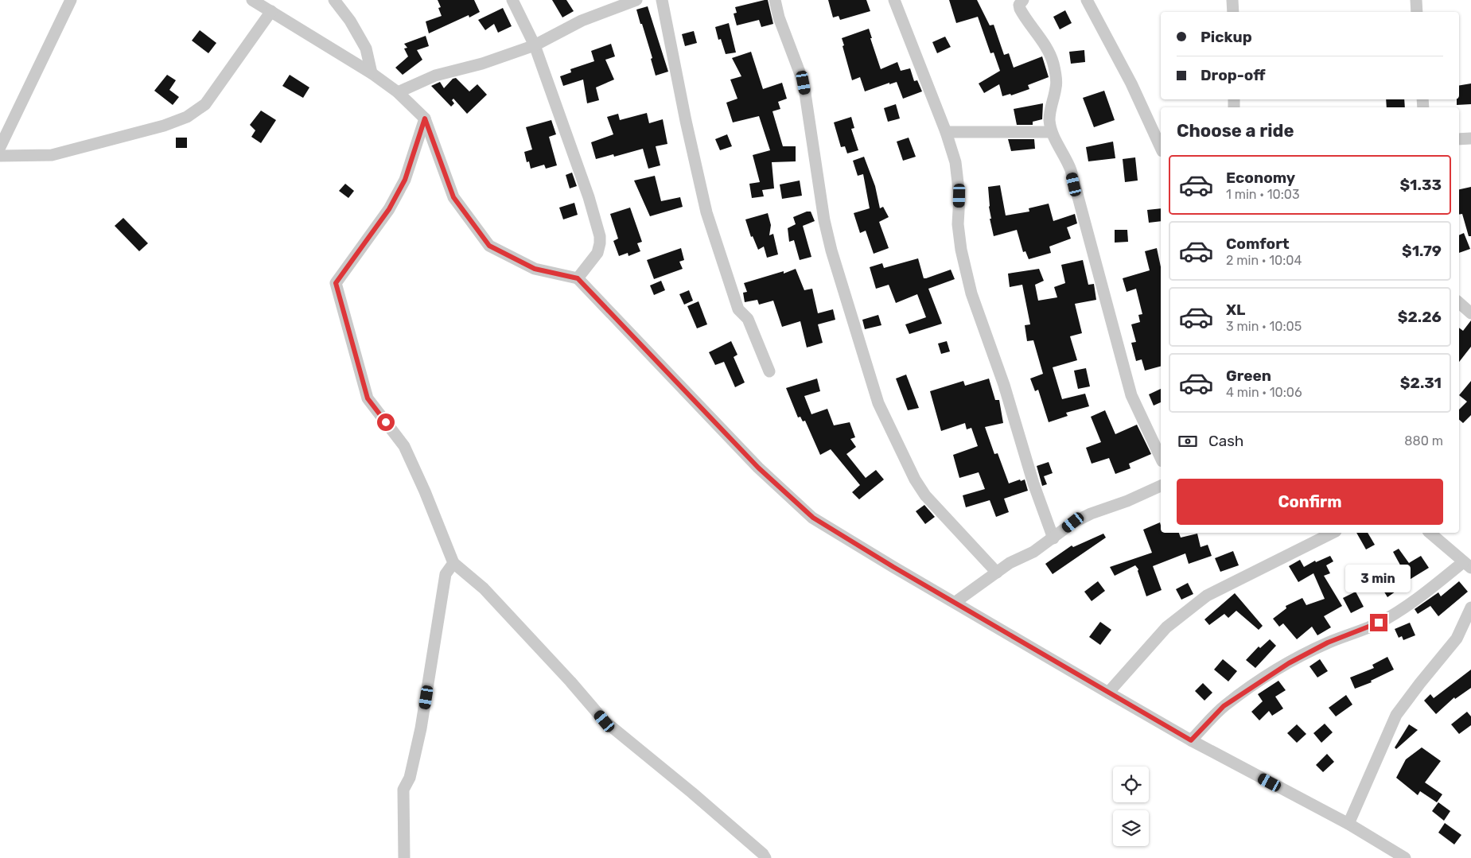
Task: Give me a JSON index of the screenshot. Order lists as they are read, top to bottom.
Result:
{
  "page": {
    "banner": ["Pickup", "Drop-off"],
    "heading": "Choose a ride",
    "list": [
      {
        "name": "Economy",
        "note": "1 min · 10:03",
        "value": "$1.33"
      },
      {
        "name": "Comfort",
        "note": "2 min · 10:04",
        "value": "$1.79"
      },
      {
        "name": "XL",
        "note": "3 min · 10:05",
        "value": "$2.26"
      },
      {
        "name": "Green",
        "note": "4 min · 10:06",
        "value": "$2.31"
      }
    ],
    "pay": ["Cash", "880 m"],
    "buttons": "Confirm",
    "bubble": "3 min"
  }
}
